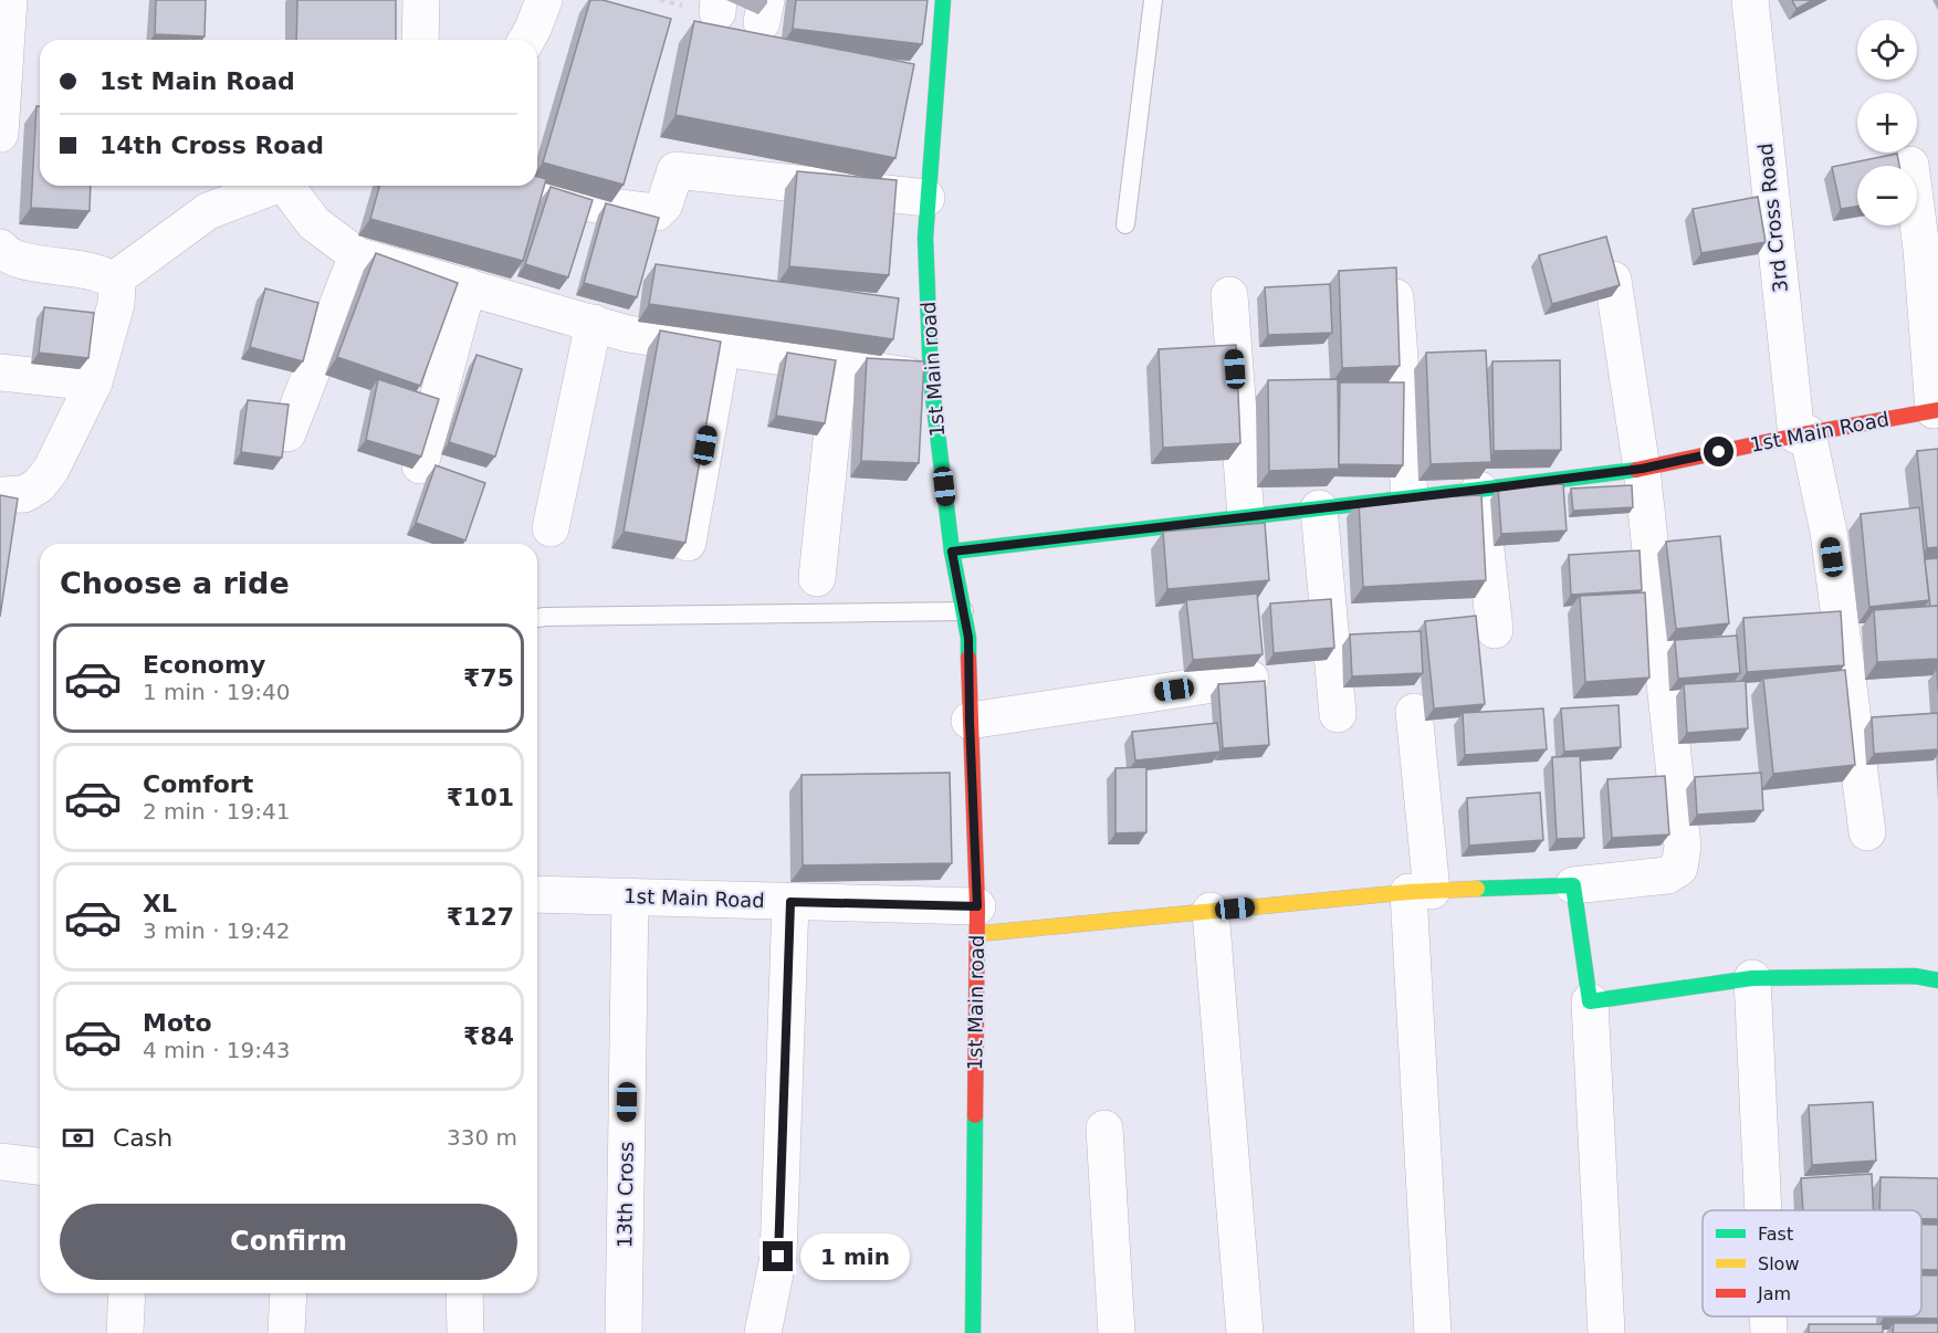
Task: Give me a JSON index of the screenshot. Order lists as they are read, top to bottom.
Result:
{
  "streets": {
    "street": [
      "3rd Cross Road",
      "1st Main road",
      "1st Main Road",
      "13th Cross"
    ]
  },
  "crossings": [
    ["3rd Cross Road", "1st Main Road"],
    ["1st Main road", "1st Main Road"],
    ["1st Main Road", "13th Cross"]
  ],
  "legend": ["Fast", "Slow", "Jam"],
  "page": {
    "map_buttons": ["+", "−"],
    "banner": ["1st Main Road", "14th Cross Road"],
    "heading": "Choose a ride",
    "list": [
      {
        "name": "Economy",
        "note": "1 min · 19:40",
        "value": "₹75"
      },
      {
        "name": "Comfort",
        "note": "2 min · 19:41",
        "value": "₹101"
      },
      {
        "name": "XL",
        "note": "3 min · 19:42",
        "value": "₹127"
      },
      {
        "name": "Moto",
        "note": "4 min · 19:43",
        "value": "₹84"
      }
    ],
    "pay": ["Cash", "330 m"],
    "buttons": "Confirm",
    "bubble": "1 min"
  }
}
